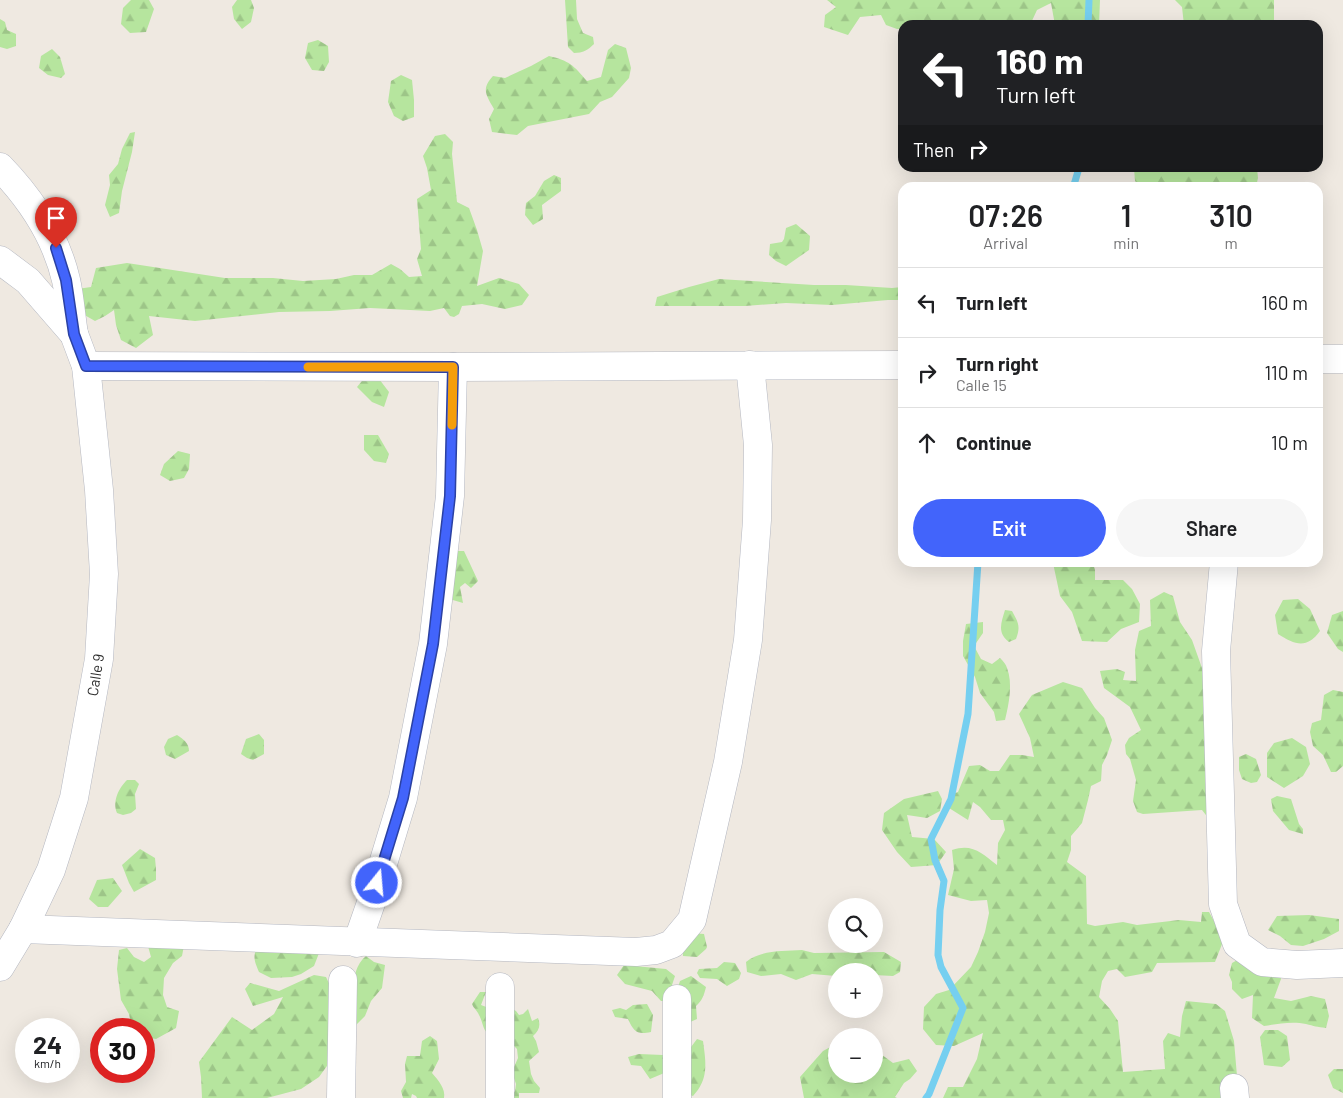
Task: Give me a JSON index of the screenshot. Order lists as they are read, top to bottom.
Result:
{
  "streets": {
    "street": ["Calle 9"]
  },
  "page": {
    "turn": ["160 m", "Turn left"],
    "then": "Then",
    "eta": [
      "07:26",
      "Arrival",
      "1",
      "min",
      "310",
      "m"
    ],
    "list": [
      {
        "name": "Turn left",
        "value": "160 m"
      },
      {
        "name": "Turn right",
        "note": "Calle 15",
        "value": "110 m"
      },
      {
        "name": "Continue",
        "value": "10 m"
      }
    ],
    "buttons": ["Exit", "Share"],
    "map_buttons": ["+", "−"],
    "speed": "24 km/h",
    "limit": "30"
  }
}
